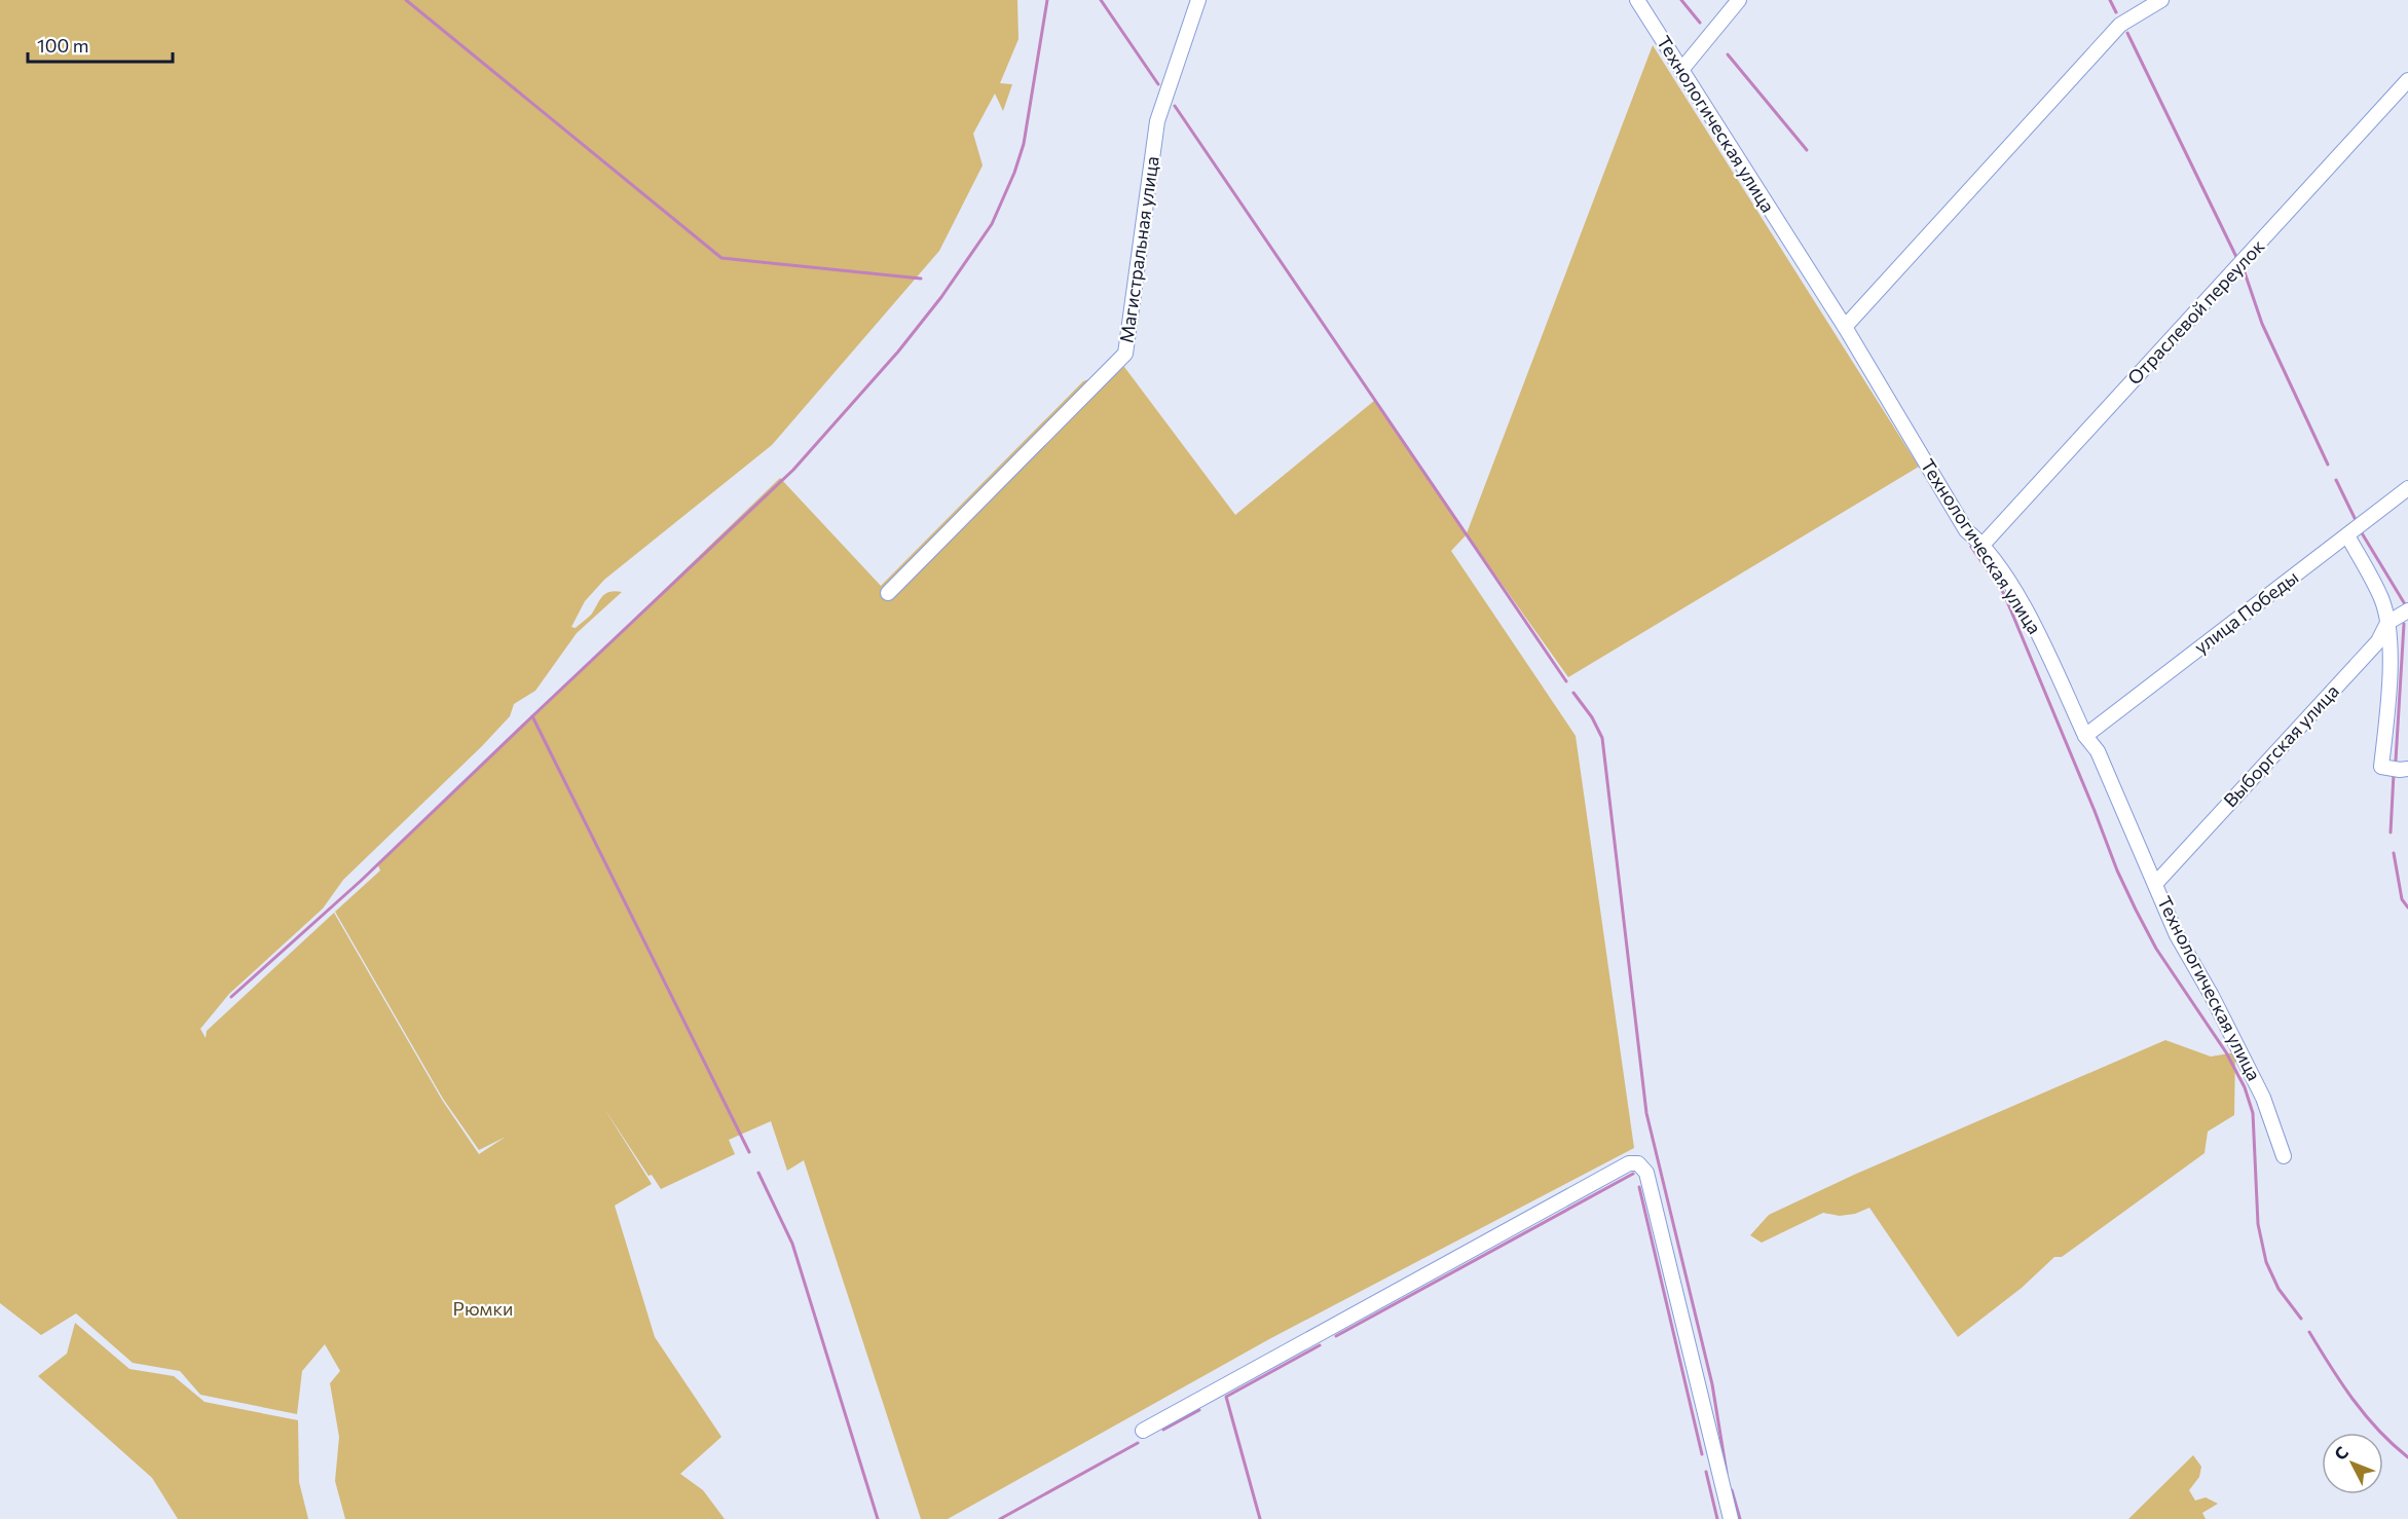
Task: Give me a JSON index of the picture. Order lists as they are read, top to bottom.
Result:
{
  "streets": {
    "street": [
      "Технологическая улица",
      "Магистральная улица",
      "Отраслевой переулок",
      "улица Победы",
      "Выборгская улица"
    ]
  },
  "crossings": [
    ["Технологическая улица", "Отраслевой переулок"],
    ["Технологическая улица", "улица Победы"],
    ["Технологическая улица", "Выборгская улица"]
  ],
  "parks": ["Рюмки"],
  "scale_bar": "100 m",
  "north": "top left"
}
